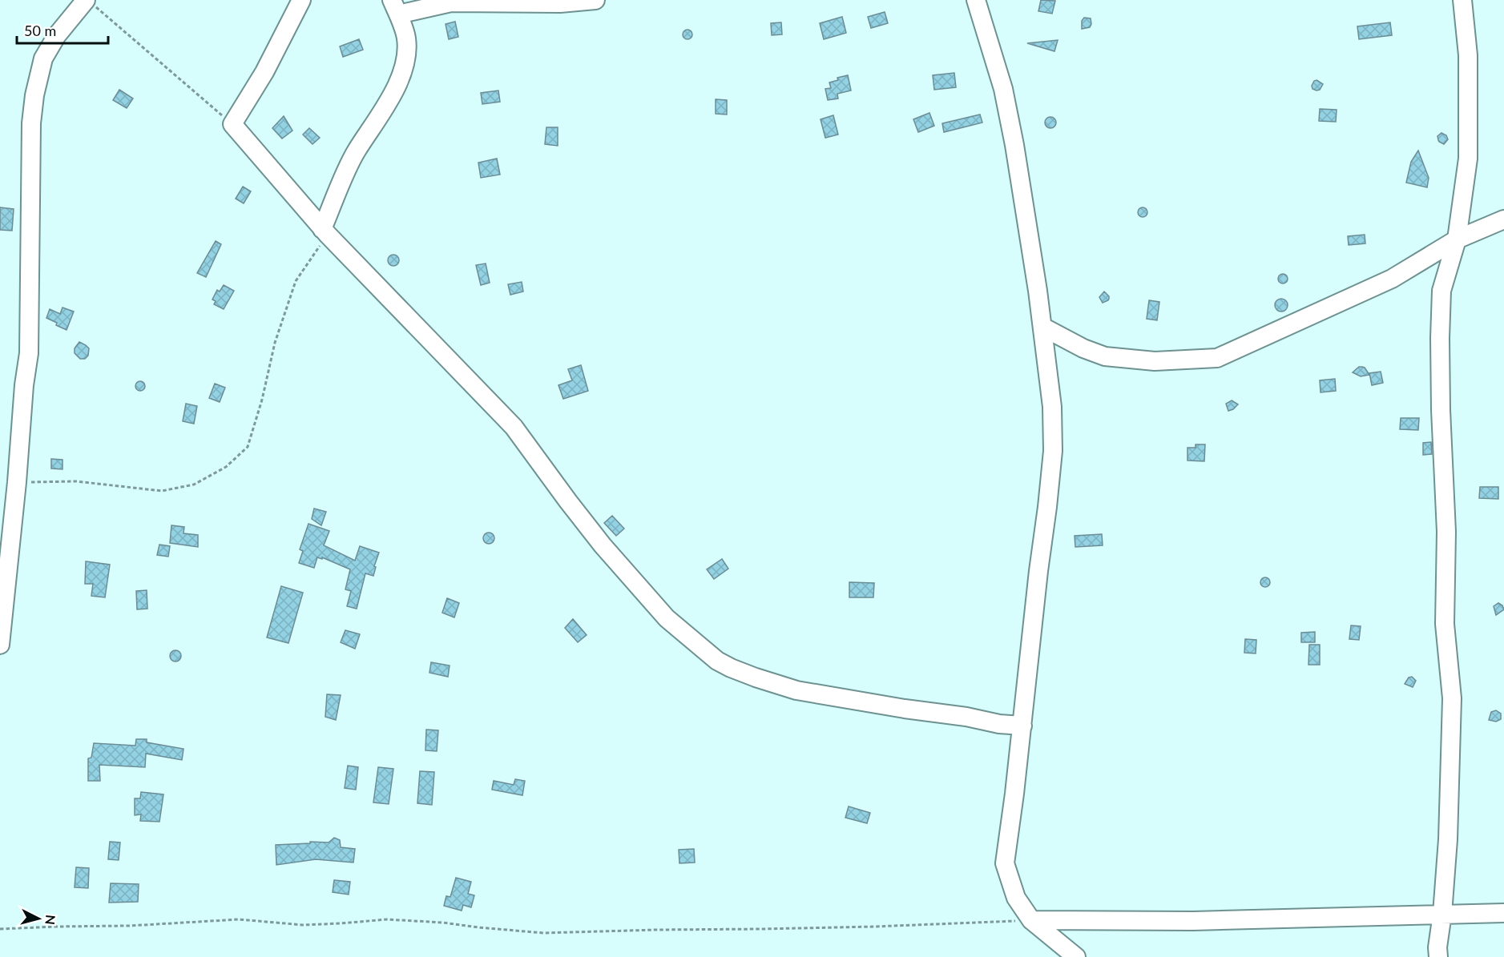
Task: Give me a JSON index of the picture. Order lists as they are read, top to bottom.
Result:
{
  "scale_bar": "50 m",
  "north": "right"
}
